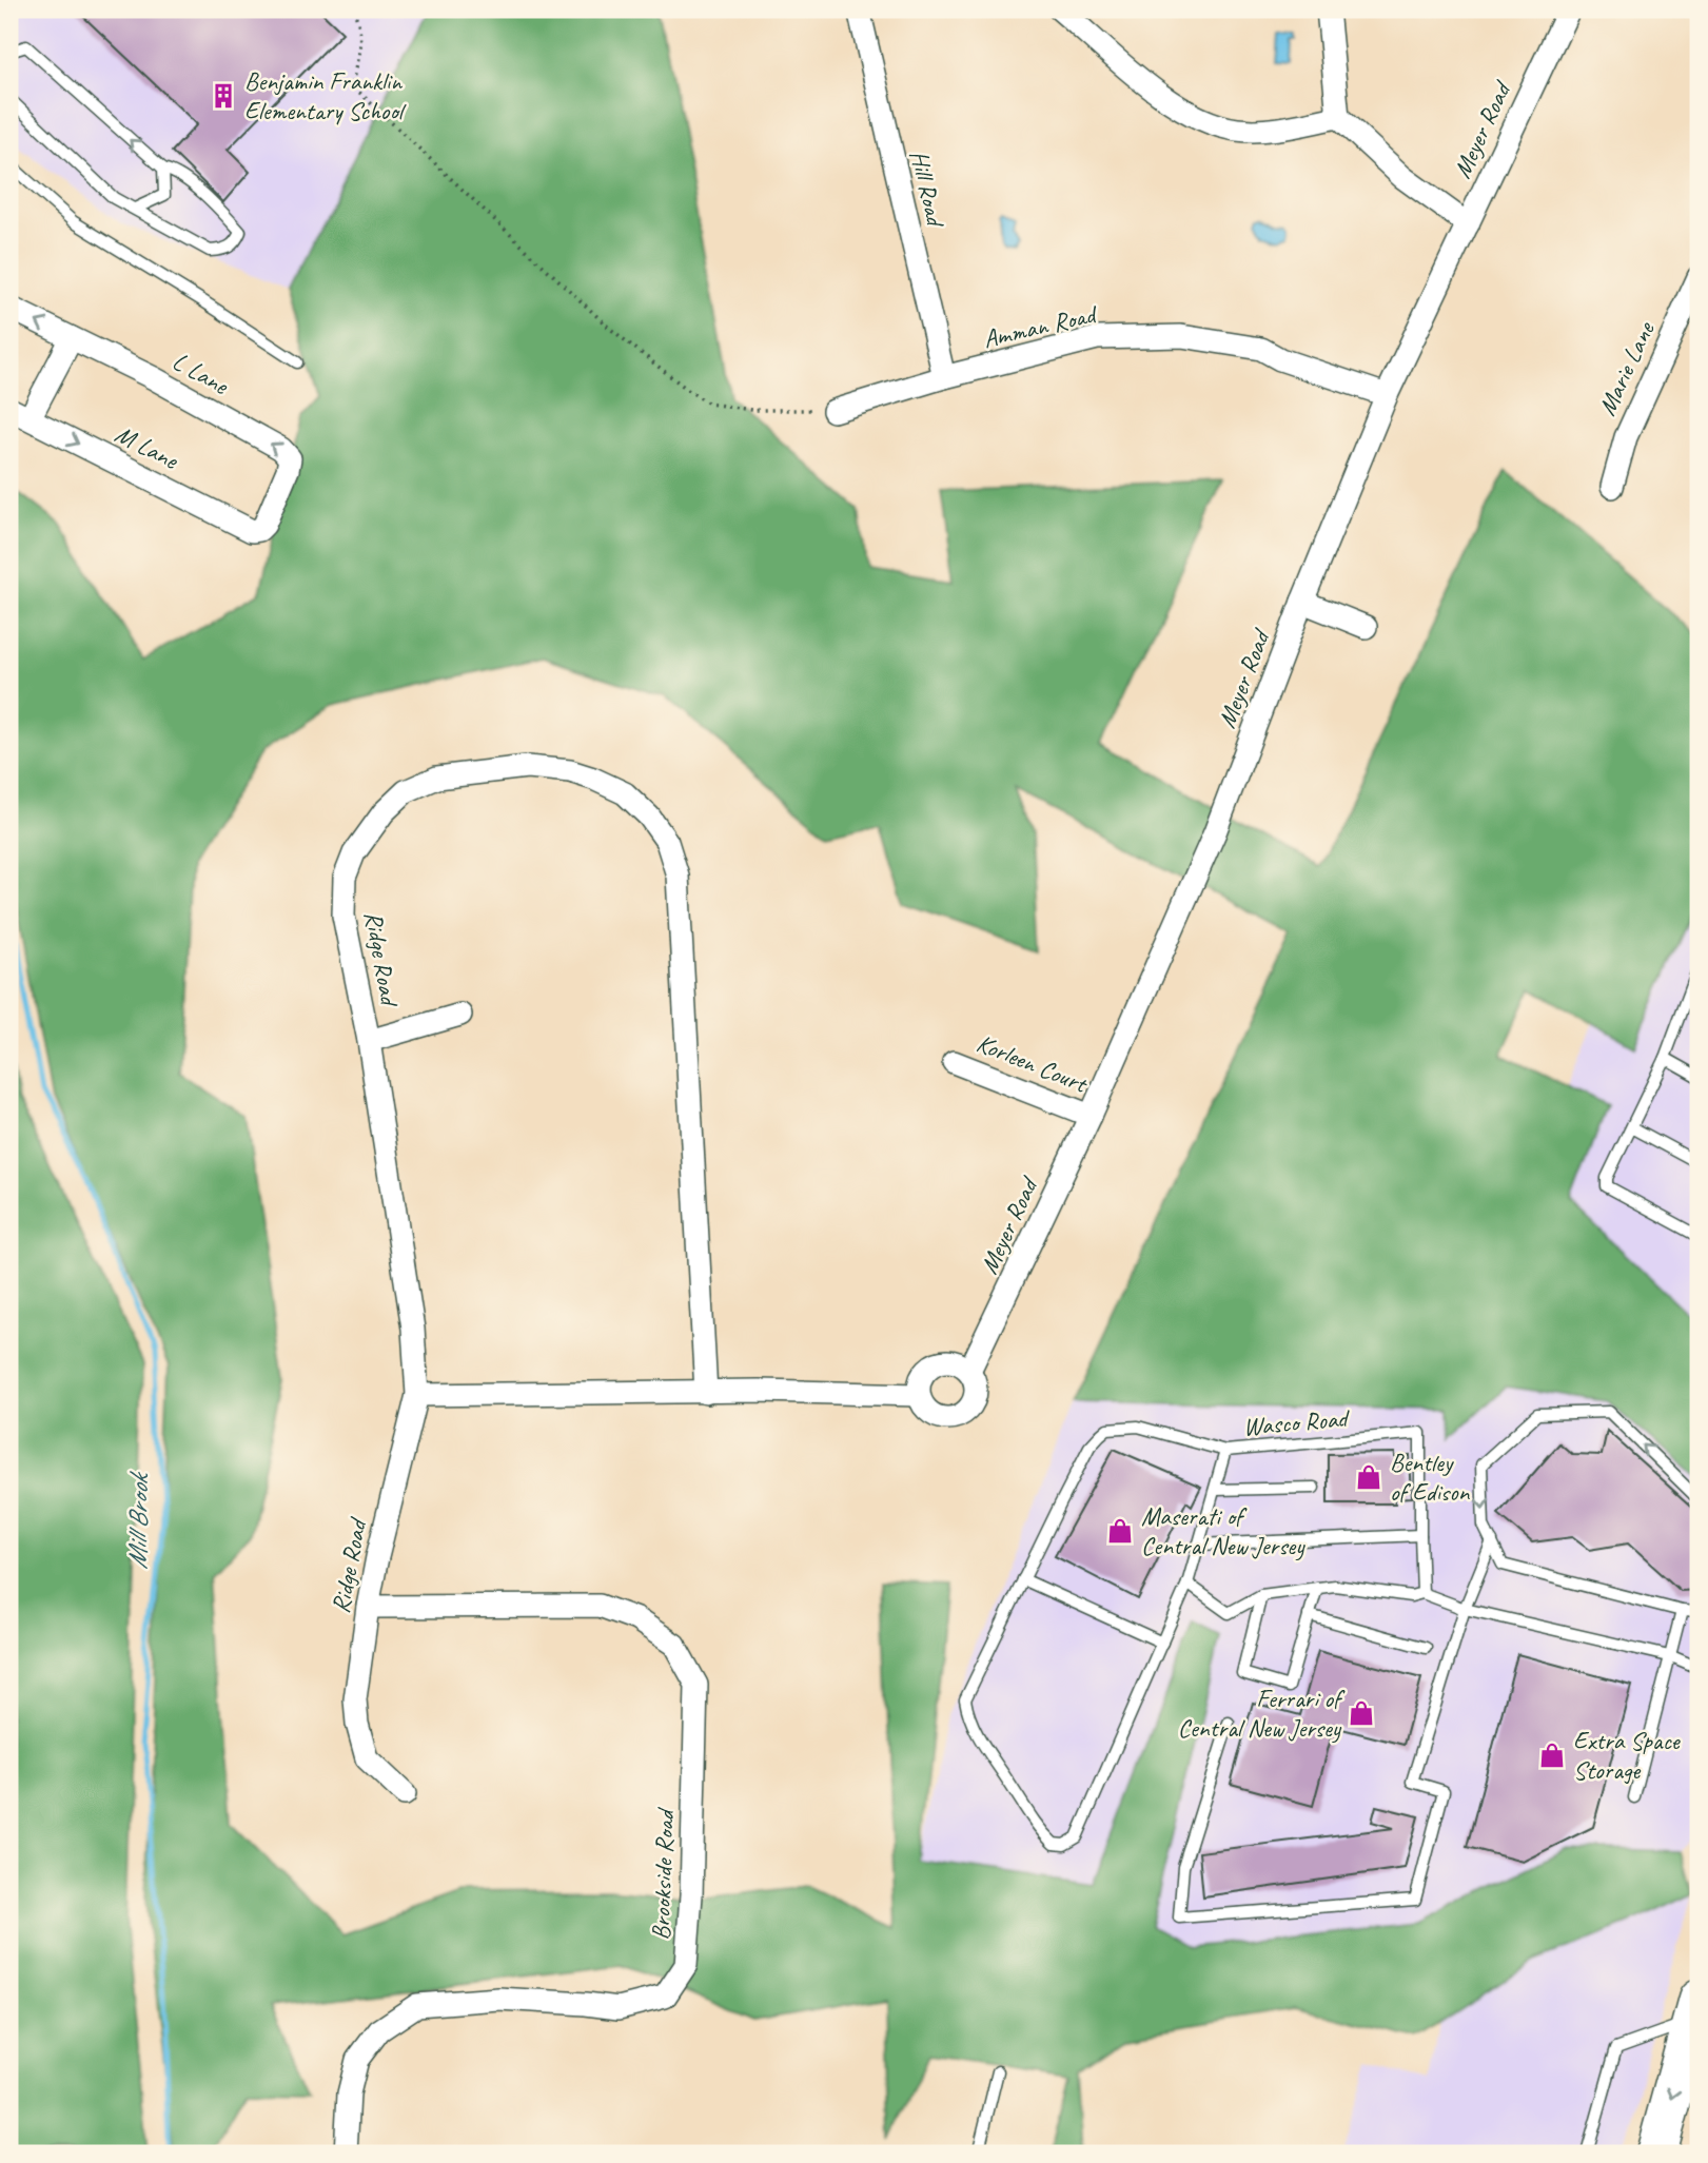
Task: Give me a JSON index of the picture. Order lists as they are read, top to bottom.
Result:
{
  "streets": {
    "street": [
      "Meyer Road",
      "Hill Road",
      "Amman Road",
      "Marie Lane",
      "L Lane",
      "M Lane",
      "Ridge Road",
      "Korleen Court",
      "Brookside Road"
    ],
    "lane": ["Wasco Road"]
  },
  "crossings": [
    ["Meyer Road", "Amman Road"],
    ["Meyer Road", "Korleen Court"],
    ["Hill Road", "Amman Road"],
    ["L Lane", "M Lane"],
    ["Ridge Road", "Brookside Road"]
  ],
  "one_way": ["L Lane", "M Lane"],
  "water": ["Mill Brook"],
  "places": {
    "building": ["Benjamin Franklin Elementary School"],
    "shop": [
      "Bentley of Edison",
      "Maserati of Central New Jersey",
      "Ferrari of Central New Jersey",
      "Extra Space Storage"
    ]
  }
}
